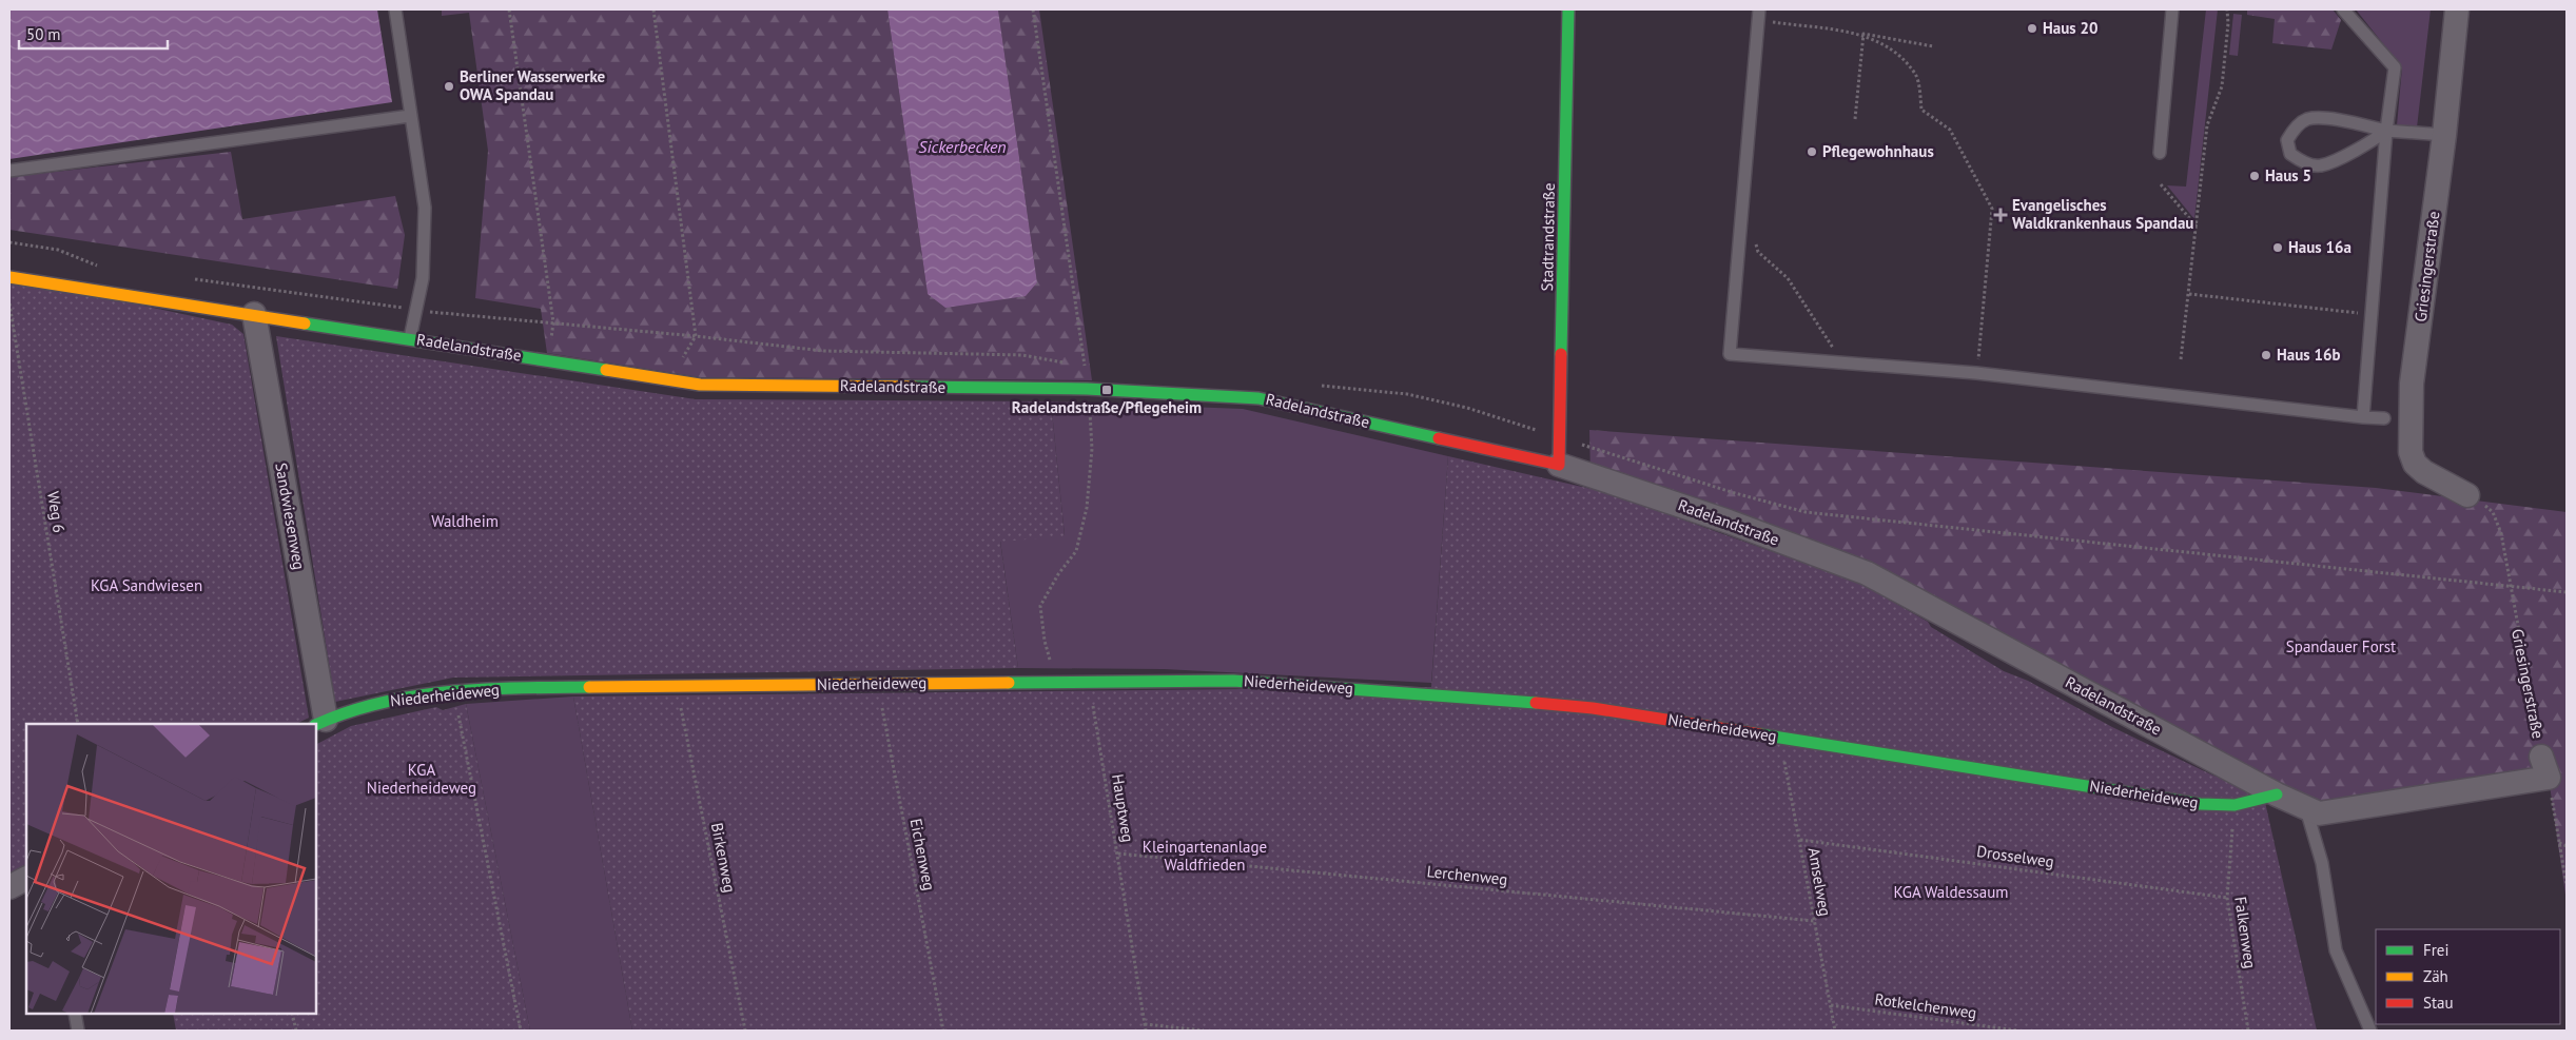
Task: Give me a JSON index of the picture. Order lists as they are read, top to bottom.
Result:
{
  "streets": {
    "street": [
      "Stadtrandstraße",
      "Griesingerstraße",
      "Radelandstraße",
      "Sandwiesenweg",
      "Niederheideweg"
    ],
    "path": [
      "Weg 6",
      "Hauptweg",
      "Eichenweg",
      "Drosselweg",
      "Birkenweg",
      "Lerchenweg",
      "Amselweg",
      "Falkenweg",
      "Rotkelchenweg"
    ]
  },
  "crossings": [
    ["Stadtrandstraße", "Radelandstraße"],
    ["Griesingerstraße", "Radelandstraße"],
    ["Radelandstraße", "Sandwiesenweg"],
    ["Radelandstraße", "Niederheideweg"],
    ["Sandwiesenweg", "Niederheideweg"],
    ["Niederheideweg", "Hauptweg"],
    ["Niederheideweg", "Eichenweg"],
    ["Niederheideweg", "Birkenweg"],
    ["Niederheideweg", "Amselweg"],
    ["Niederheideweg", "Falkenweg"],
    ["Hauptweg", "Lerchenweg"],
    ["Drosselweg", "Amselweg"],
    ["Drosselweg", "Falkenweg"],
    ["Lerchenweg", "Amselweg"],
    ["Amselweg", "Rotkelchenweg"]
  ],
  "water": ["Sickerbecken"],
  "parks": [
    "Waldheim",
    "KGA Sandwiesen",
    "Spandauer Forst",
    "KGA Niederheideweg",
    "Kleingartenanlage Waldfrieden",
    "KGA Waldessaum"
  ],
  "places": {
    "other": [
      "Haus 20",
      "Berliner Wasserwerke OWA Spandau",
      "Pflegewohnhaus",
      "Haus 5",
      "Haus 16a",
      "Haus 16b"
    ],
    "health": ["Evangelisches Waldkrankenhaus Spandau"],
    "transit": ["Radelandstraße/Pflegeheim"]
  },
  "legend": ["Frei", "Zäh", "Stau"],
  "scale_bar": "50 m"
}
